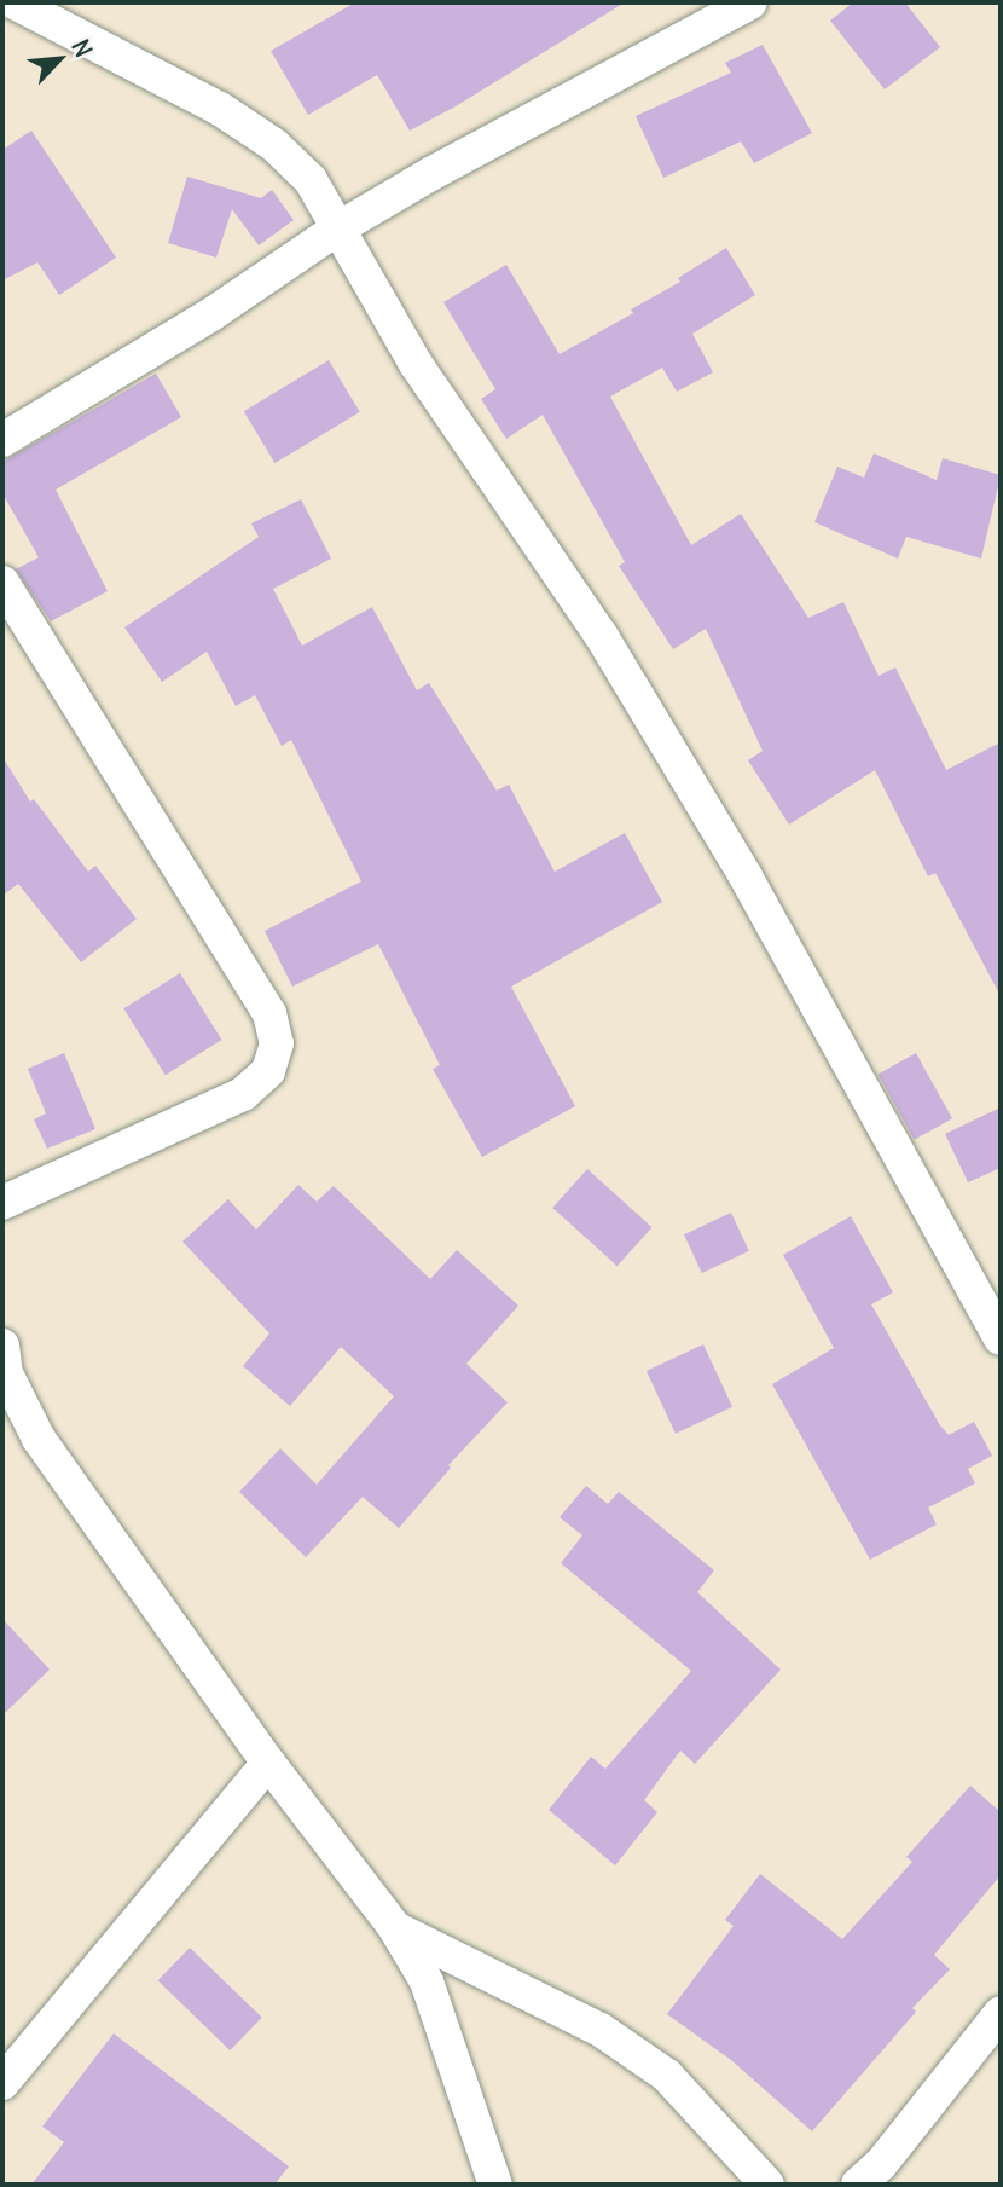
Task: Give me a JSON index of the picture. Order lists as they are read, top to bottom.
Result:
{
  "north": "top right"
}
